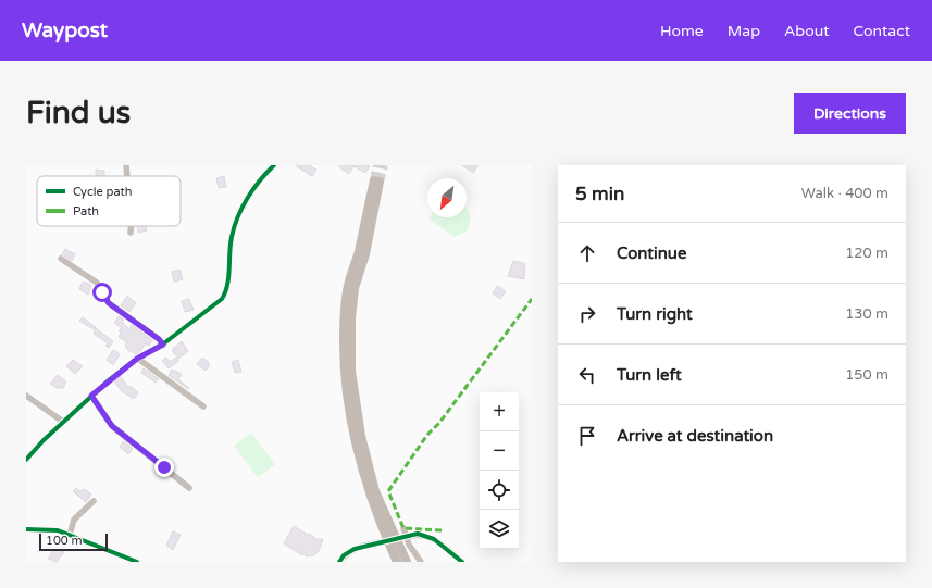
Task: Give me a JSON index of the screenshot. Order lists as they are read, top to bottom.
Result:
{
  "legend": ["Cycle path", "Path"],
  "scale_bar": "100 m",
  "north": "bottom left",
  "page": {
    "header": "Waypost",
    "nav": [
      "Home",
      "Map",
      "About",
      "Contact"
    ],
    "buttons": "Directions",
    "title": "Find us",
    "heading": ["5 min", "Walk · 400 m"],
    "list": [
      ["Continue", "120 m"],
      ["Turn right", "130 m"],
      ["Turn left", "150 m"],
      "Arrive at destination"
    ],
    "map_buttons": ["+", "−"],
    "scale": "100 m"
  }
}
